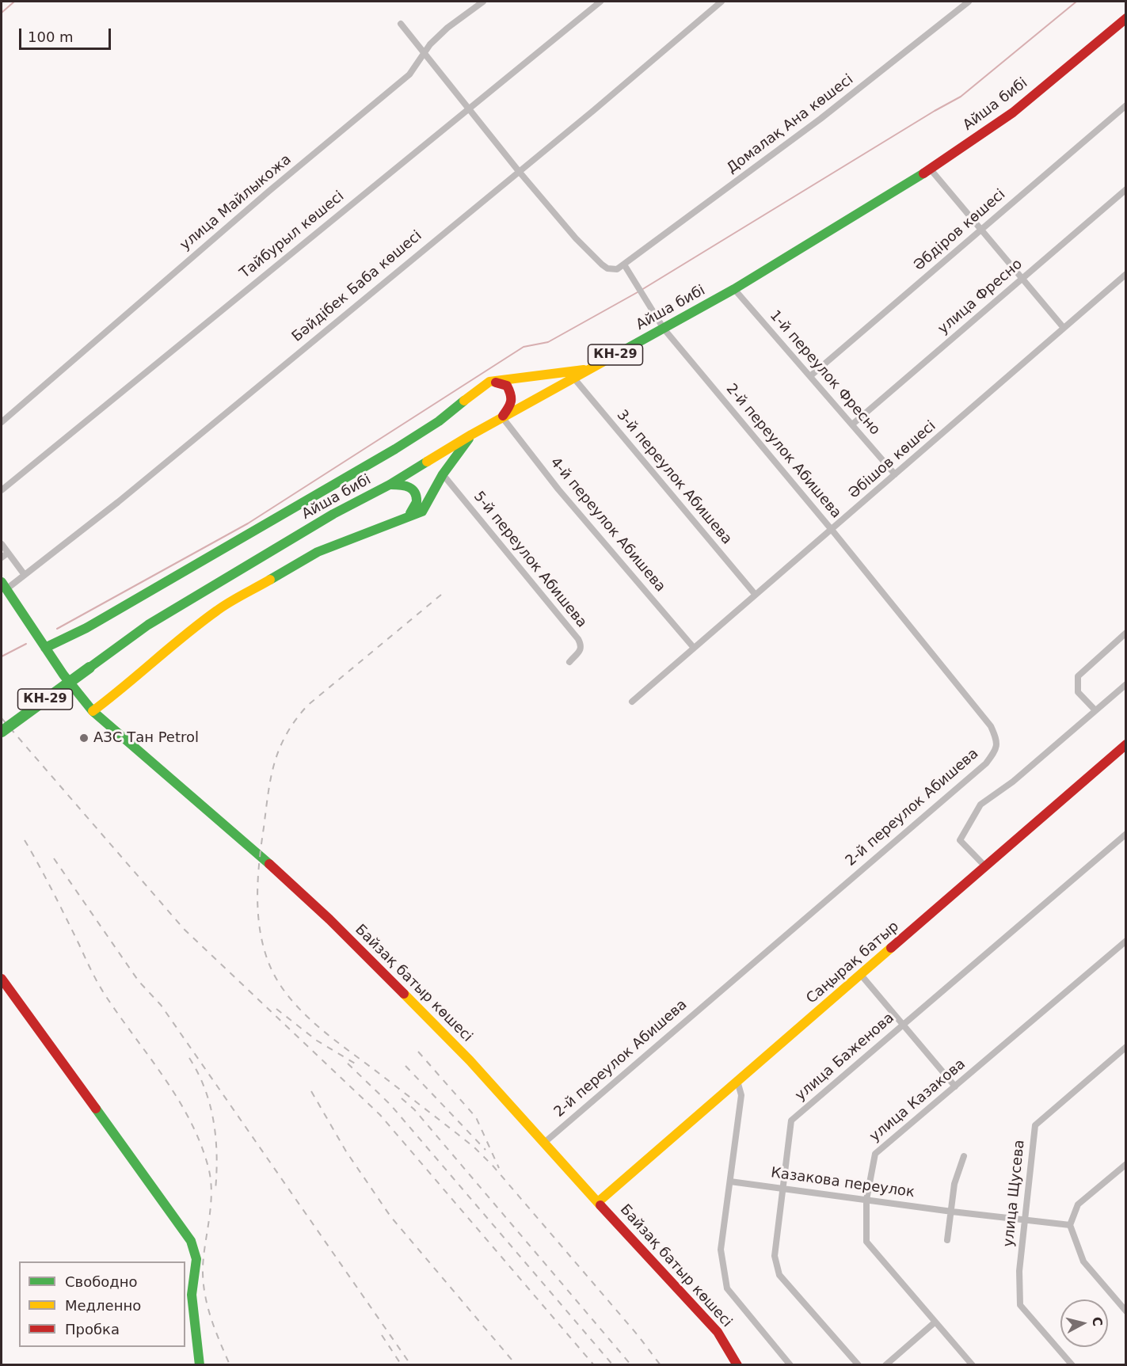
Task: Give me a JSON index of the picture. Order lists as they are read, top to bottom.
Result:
{
  "streets": {
    "main road": [
      "Айша бибі",
      "КН-29",
      "Саңырақ батыр",
      "Байзақ батыр көшесі"
    ],
    "street": [
      "Домалақ Ана көшесі",
      "улица Майлыкожа",
      "Әбдіров көшесі",
      "Тайбурыл көшесі",
      "Бәйдібек Баба көшесі",
      "улица Фресно",
      "1-й переулок Фресно",
      "2-й переулок Абишева",
      "Әбішов көшесі",
      "3-й переулок Абишева",
      "4-й переулок Абишева",
      "5-й переулок Абишева",
      "улица Баженова",
      "улица Казакова",
      "Казакова переулок",
      "улица Щусева"
    ]
  },
  "crossings": [
    ["Айша бибі", "1-й переулок Фресно"],
    ["Айша бибі", "2-й переулок Абишева"],
    ["Айша бибі", "3-й переулок Абишева"],
    ["Айша бибі", "4-й переулок Абишева"],
    ["Домалақ Ана көшесі", "2-й переулок Абишева"],
    ["Әбдіров көшесі", "1-й переулок Фресно"],
    ["Бәйдібек Баба көшесі", "Байзақ батыр көшесі"],
    ["улица Фресно", "1-й переулок Фресно"],
    ["1-й переулок Фресно", "Әбішов көшесі"],
    ["2-й переулок Абишева", "Әбішов көшесі"],
    ["2-й переулок Абишева", "Байзақ батыр көшесі"],
    ["Әбішов көшесі", "3-й переулок Абишева"],
    ["Әбішов көшесі", "4-й переулок Абишева"],
    ["Саңырақ батыр", "Байзақ батыр көшесі"],
    ["улица Баженова", "Казакова переулок"],
    ["улица Казакова", "Казакова переулок"],
    ["Казакова переулок", "улица Щусева"]
  ],
  "places": ["АЗС Тан Petrol"],
  "legend": ["Свободно", "Медленно", "Пробка"],
  "scale_bar": "100 m",
  "north": "right"
}
